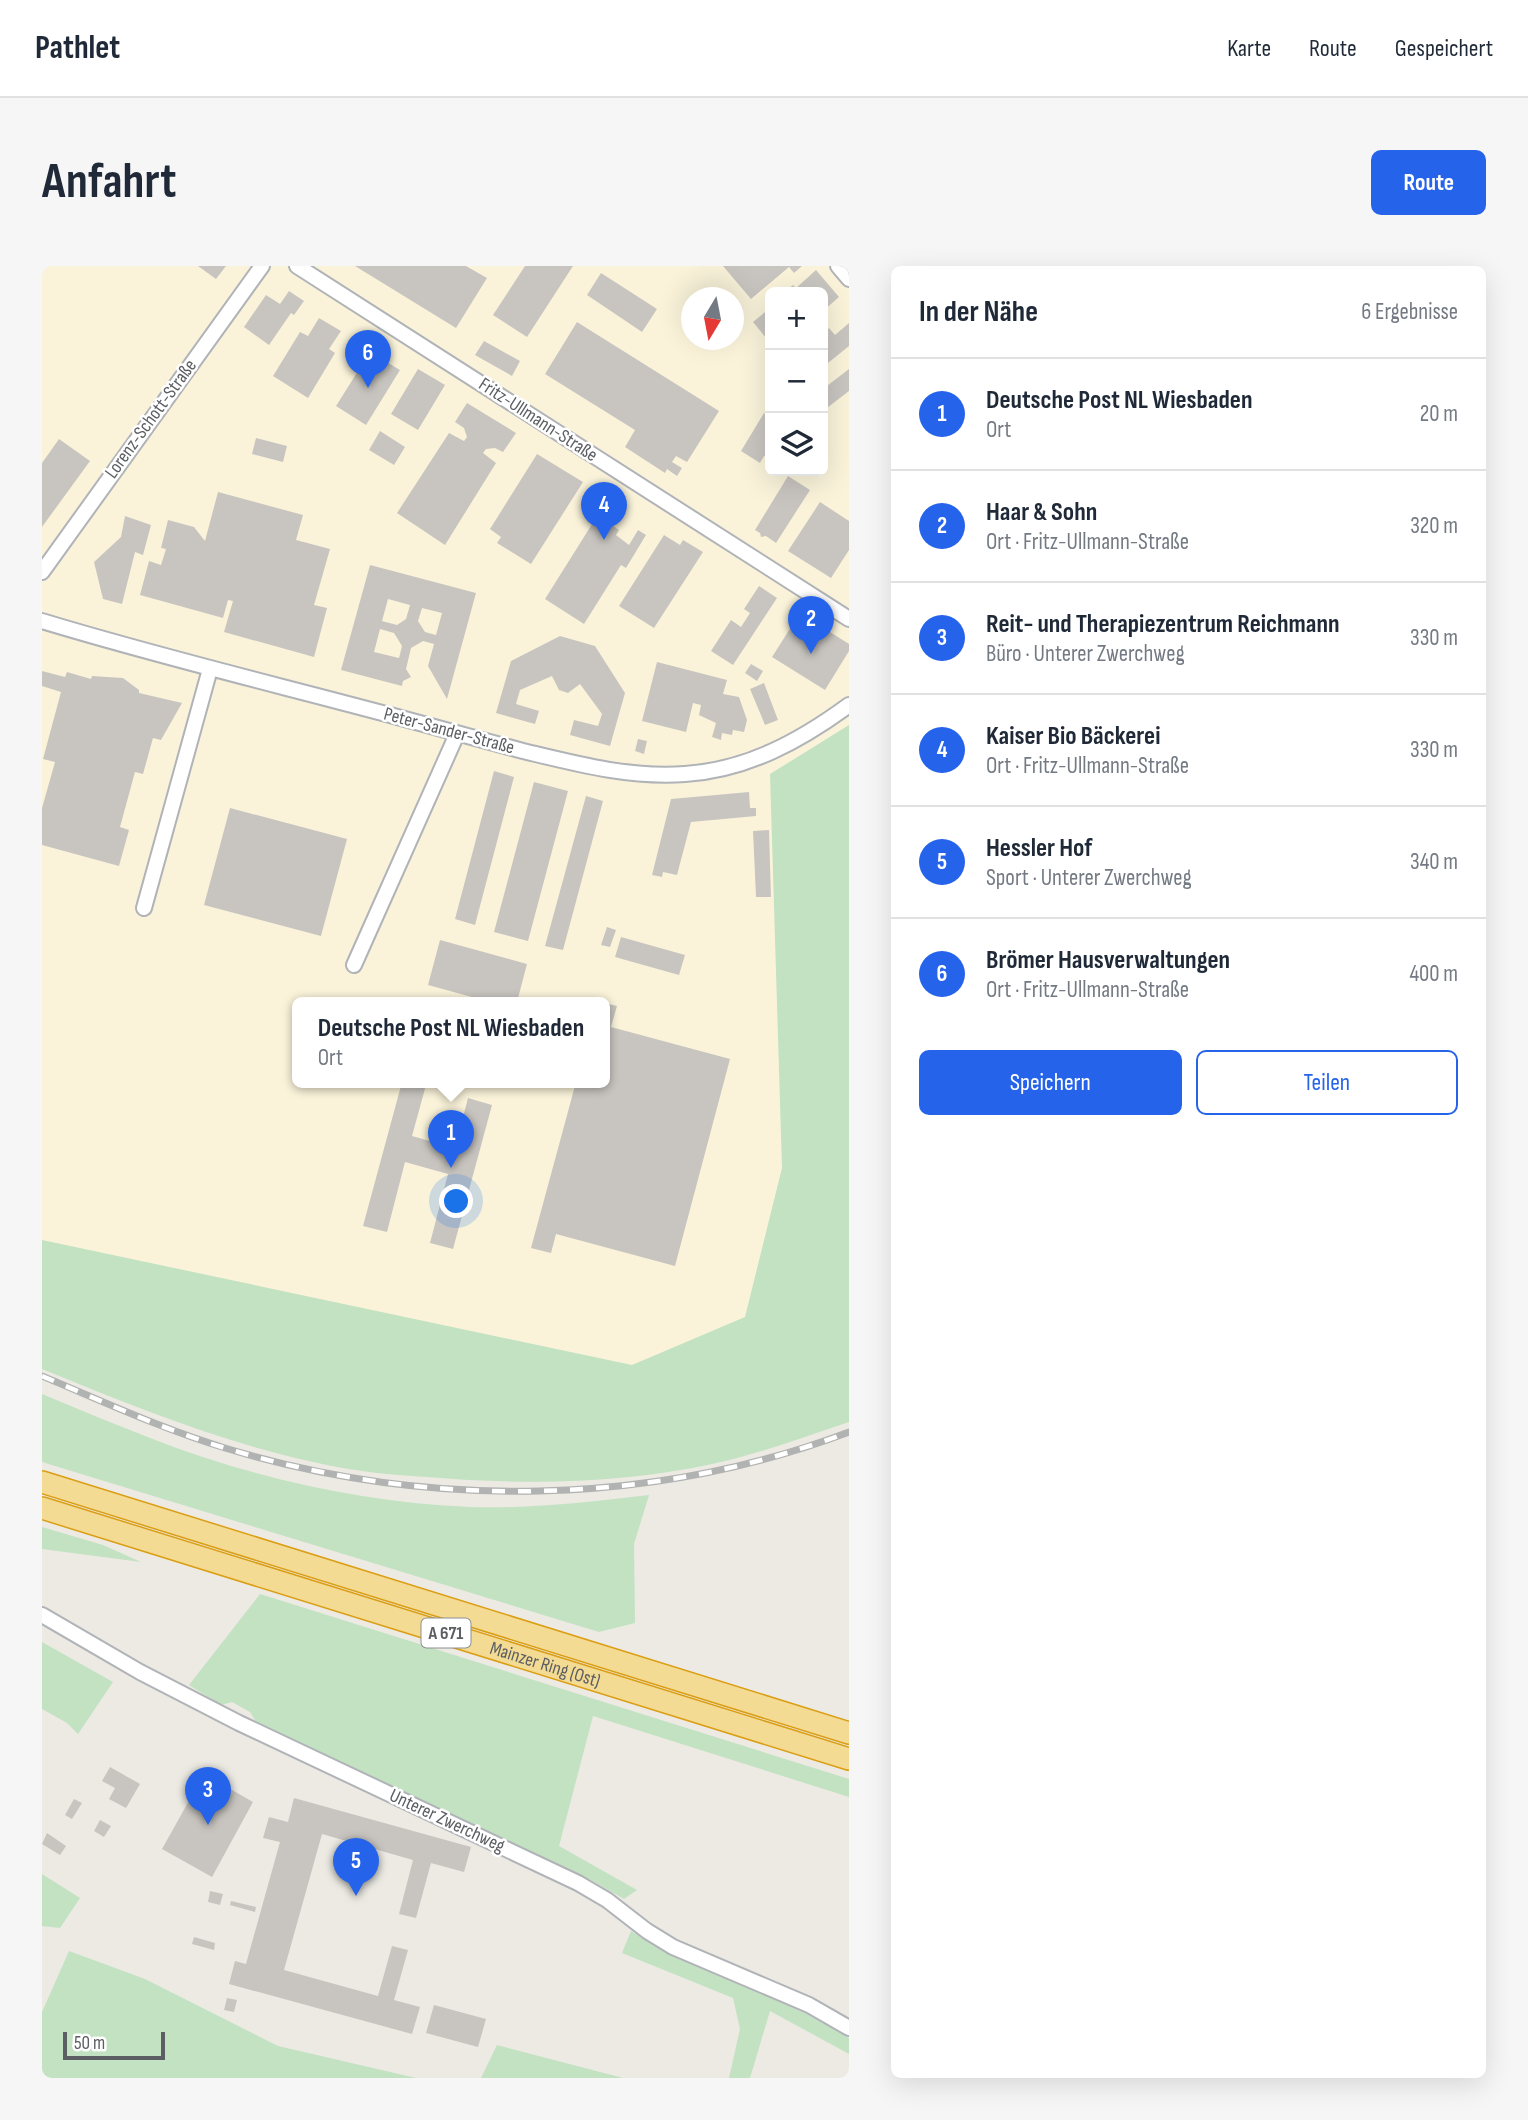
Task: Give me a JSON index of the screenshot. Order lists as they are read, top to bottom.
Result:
{
  "streets": {
    "highway": ["A 671", "Mainzer Ring (Ost)"],
    "street": [
      "Lorenz-Schott-Straße",
      "Fritz-Ullmann-Straße",
      "Peter-Sander-Straße",
      "Unterer Zwerchweg"
    ]
  },
  "scale_bar": "50 m",
  "north": "bottom",
  "page": {
    "header": "Pathlet",
    "nav": ["Karte", "Route", "Gespeichert"],
    "buttons": [
      "Route",
      ["Speichern", "Teilen"]
    ],
    "title": "Anfahrt",
    "heading": ["In der Nähe", "6 Ergebnisse"],
    "map_buttons": ["+", "−"],
    "pins": [
      "6",
      "4",
      "2",
      "1",
      "3",
      "5"
    ],
    "list": [
      {
        "mark": "1",
        "name": "Deutsche Post NL Wiesbaden",
        "note": "Ort",
        "value": "20 m"
      },
      {
        "mark": "2",
        "name": "Haar & Sohn",
        "note": "Ort · Fritz-Ullmann-Straße",
        "value": "320 m"
      },
      {
        "mark": "3",
        "name": "Reit- und Therapiezentrum Reichmann",
        "note": "Büro · Unterer Zwerchweg",
        "value": "330 m"
      },
      {
        "mark": "4",
        "name": "Kaiser Bio Bäckerei",
        "note": "Ort · Fritz-Ullmann-Straße",
        "value": "330 m"
      },
      {
        "mark": "5",
        "name": "Hessler Hof",
        "note": "Sport · Unterer Zwerchweg",
        "value": "340 m"
      },
      {
        "mark": "6",
        "name": "Brömer Hausverwaltungen",
        "note": "Ort · Fritz-Ullmann-Straße",
        "value": "400 m"
      }
    ],
    "popup": ["Deutsche Post NL Wiesbaden", "Ort"],
    "scale": "50 m"
  }
}
